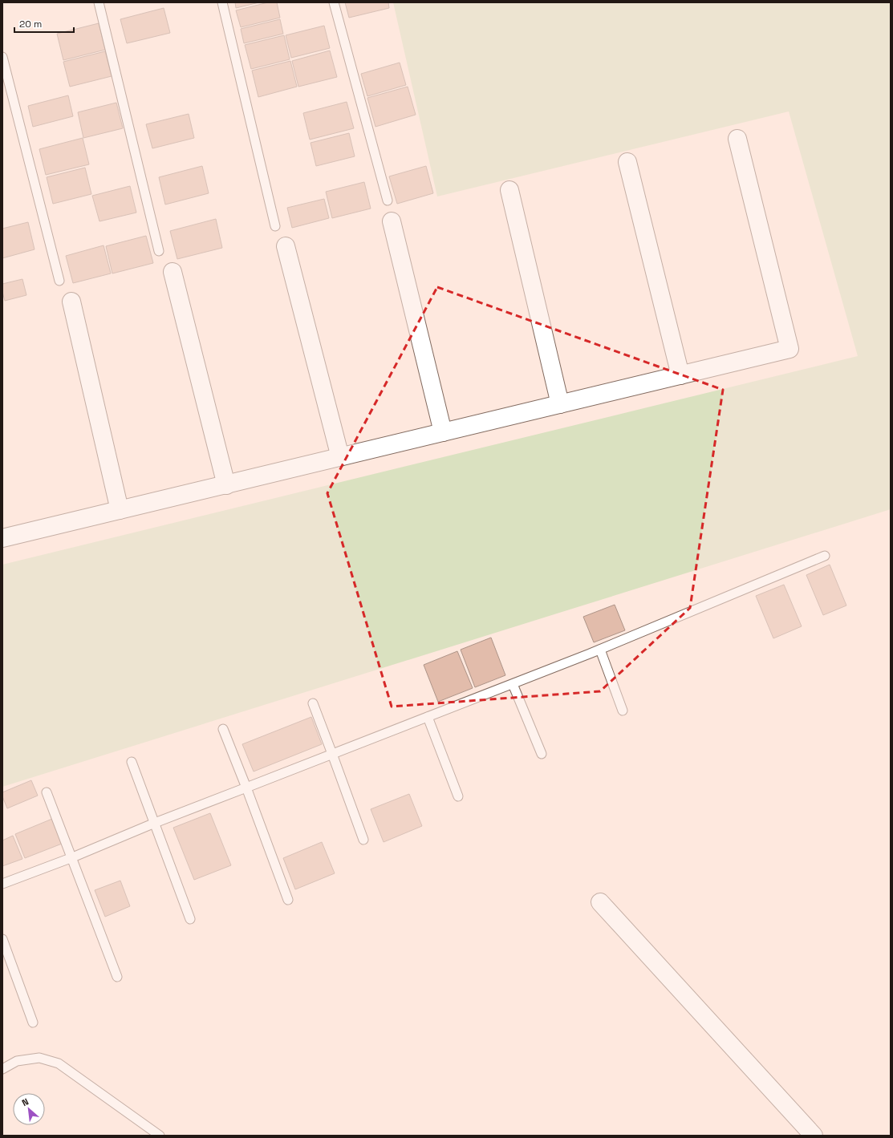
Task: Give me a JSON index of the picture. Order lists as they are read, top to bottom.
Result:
{
  "scale_bar": "20 m",
  "north": "top left"
}
